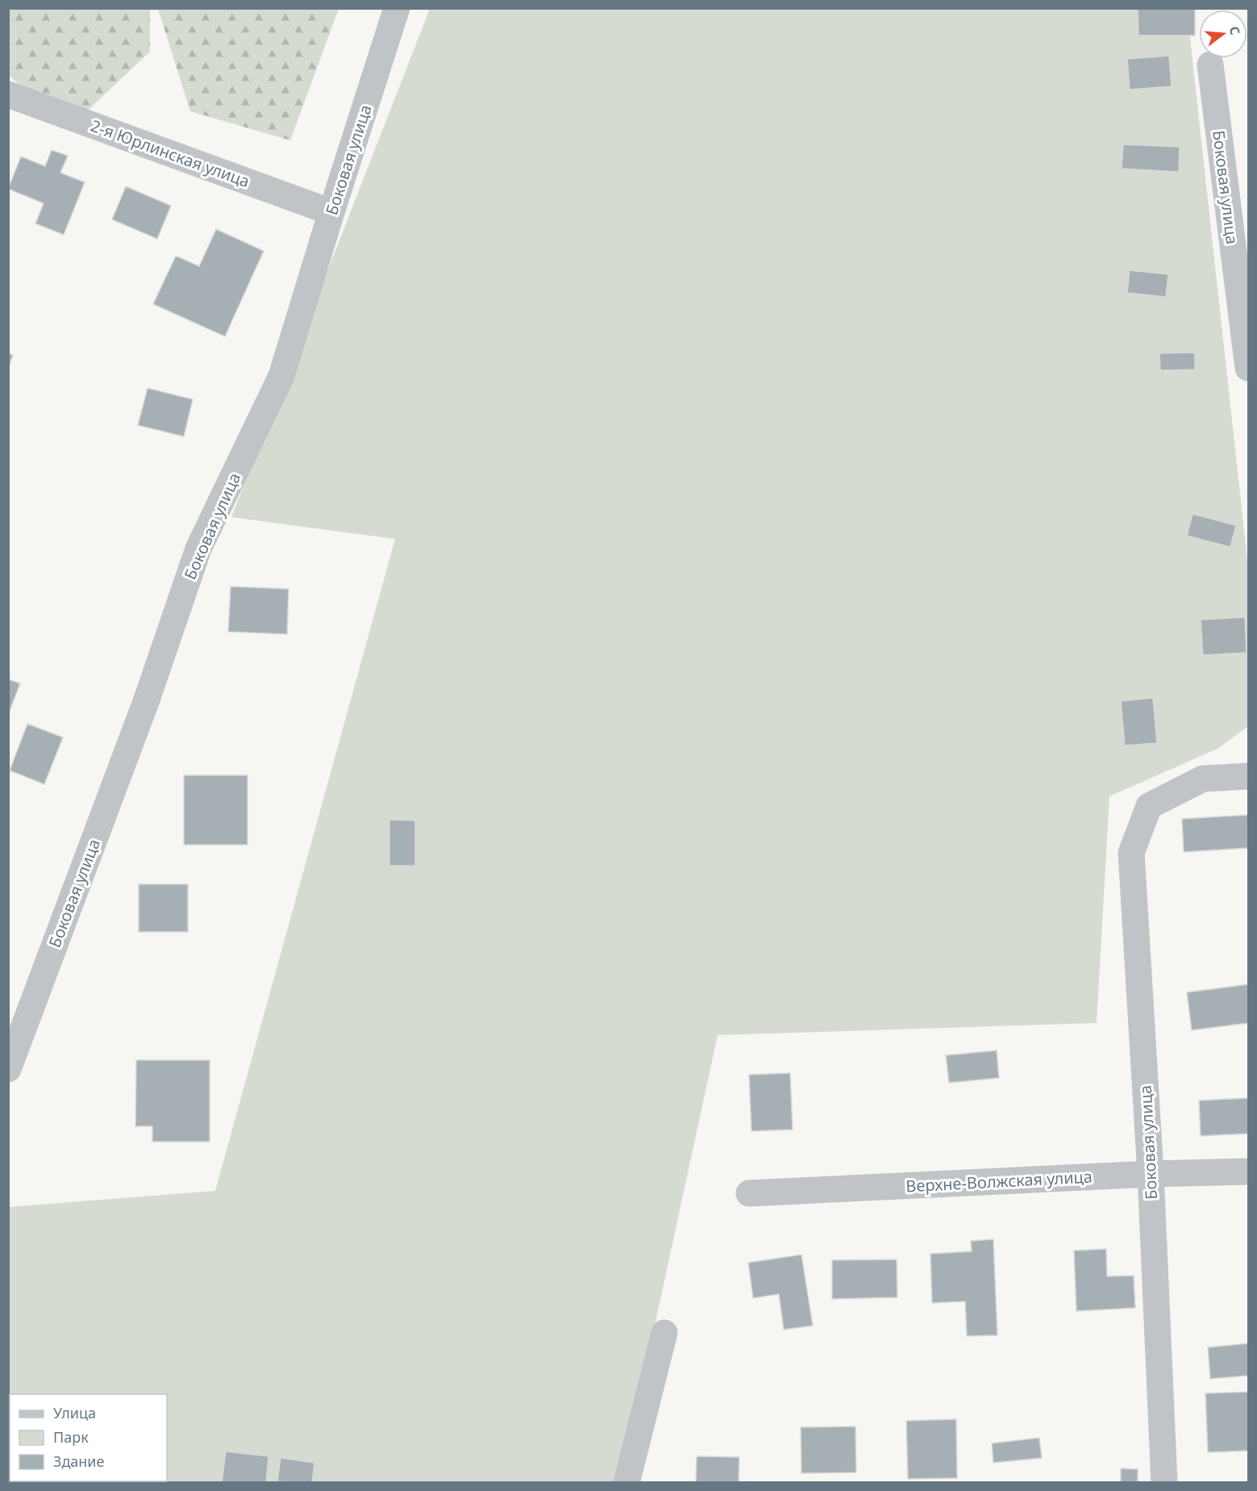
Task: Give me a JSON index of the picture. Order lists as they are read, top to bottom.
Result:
{
  "streets": {
    "street": ["2-я Юрлинская улица", "Боковая улица", "Верхне-Волжская улица"]
  },
  "crossings": [
    ["2-я Юрлинская улица", "Боковая улица"],
    ["Боковая улица", "Верхне-Волжская улица"]
  ],
  "legend": ["Улица", "Парк", "Здание"],
  "north": "right"
}
